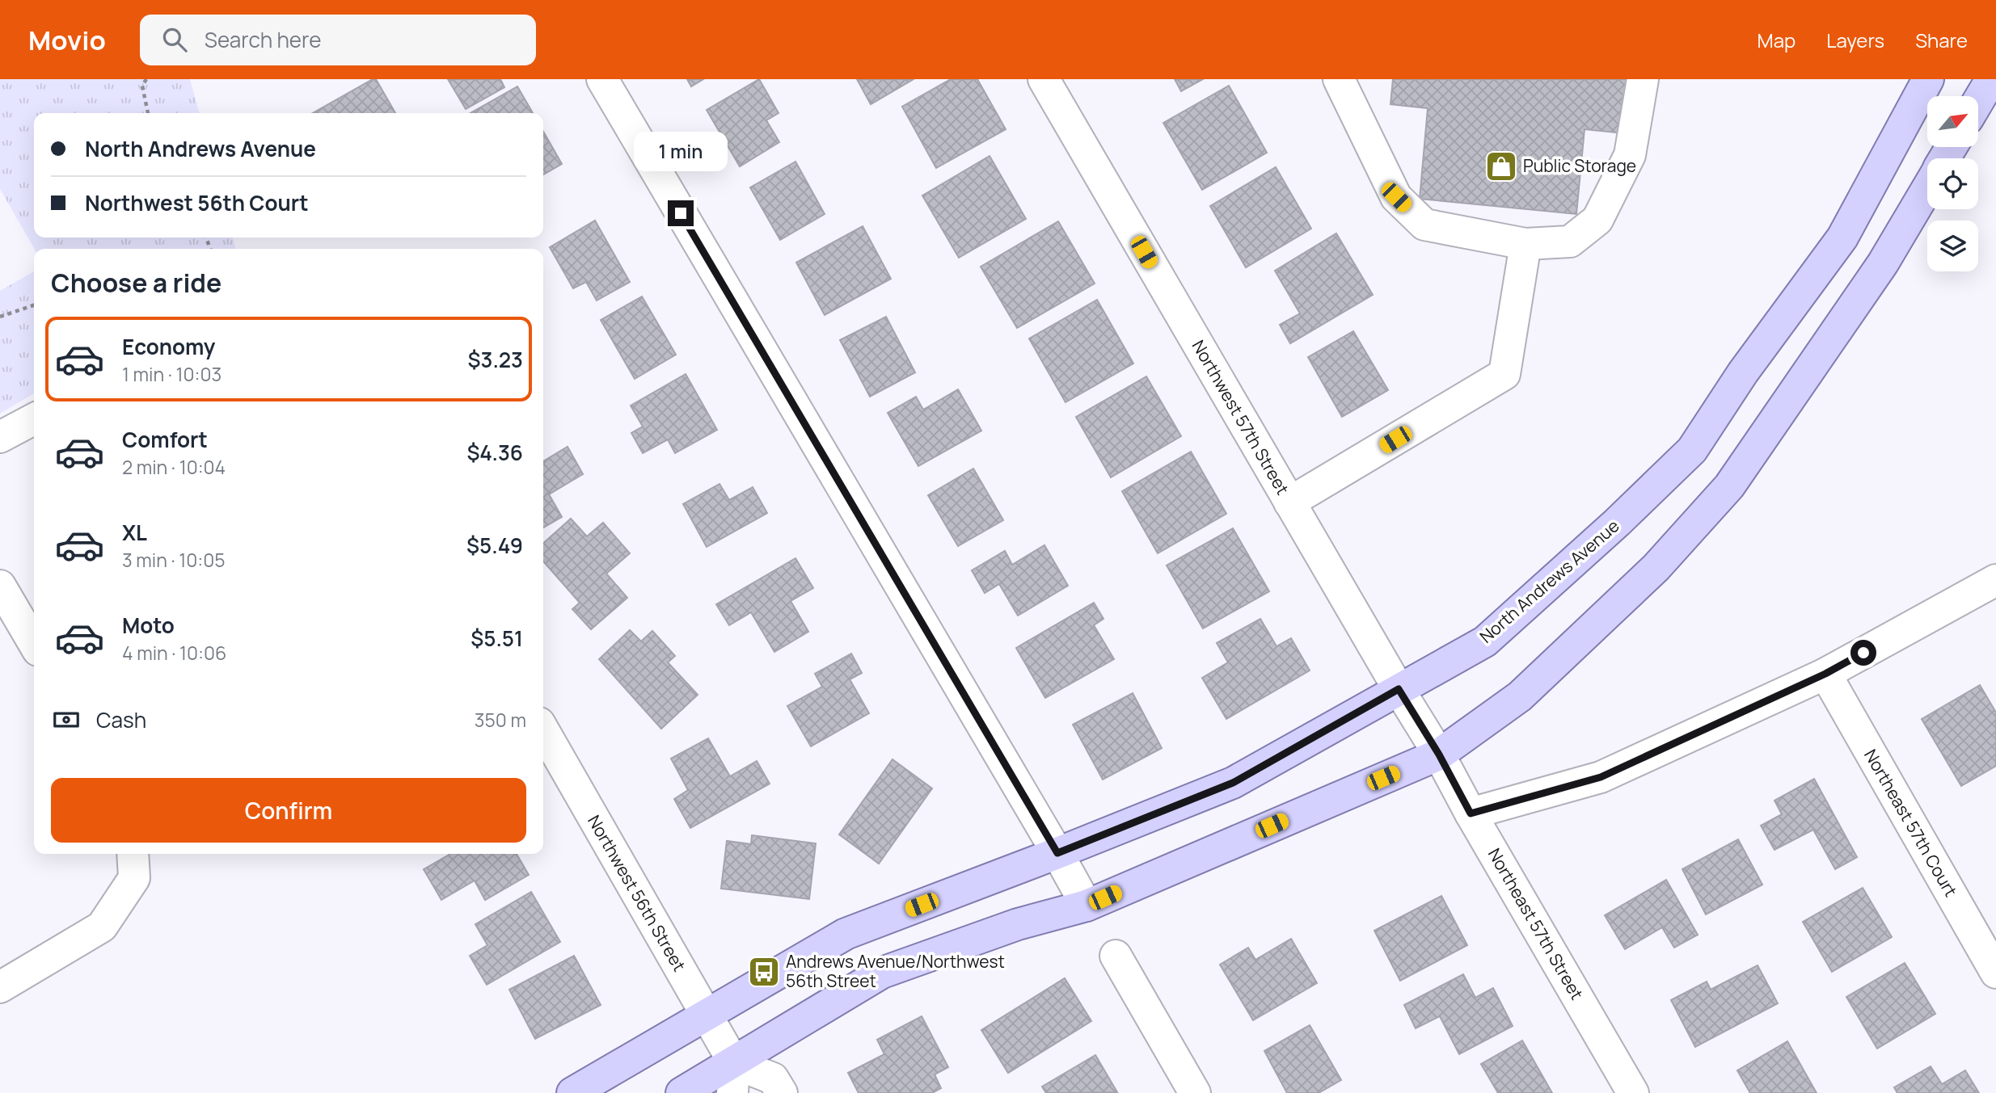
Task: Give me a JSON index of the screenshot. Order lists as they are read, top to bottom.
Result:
{
  "streets": {
    "main road": ["North Andrews Avenue"],
    "street": [
      "Northwest 57th Street",
      "Northeast 57th Court",
      "Northwest 56th Street",
      "Northeast 57th Street"
    ]
  },
  "crossings": [
    ["Northwest 57th Street", "North Andrews Avenue"],
    ["Northwest 57th Street", "Northeast 57th Street"],
    ["North Andrews Avenue", "Northwest 56th Street"]
  ],
  "places": {
    "shop": ["Public Storage"],
    "bus stop": ["Andrews Avenue/Northwest 56th Street"]
  },
  "north": "top right",
  "page": {
    "header": "Movio",
    "search": "Search here",
    "nav": ["Map", "Layers", "Share"],
    "banner": ["North Andrews Avenue", "Northwest 56th Court"],
    "bubble": "1 min",
    "heading": "Choose a ride",
    "list": [
      {
        "name": "Economy",
        "note": "1 min · 10:03",
        "value": "$3.23"
      },
      {
        "name": "Comfort",
        "note": "2 min · 10:04",
        "value": "$4.36"
      },
      {
        "name": "XL",
        "note": "3 min · 10:05",
        "value": "$5.49"
      },
      {
        "name": "Moto",
        "note": "4 min · 10:06",
        "value": "$5.51"
      }
    ],
    "pay": ["Cash", "350 m"],
    "buttons": "Confirm"
  }
}
